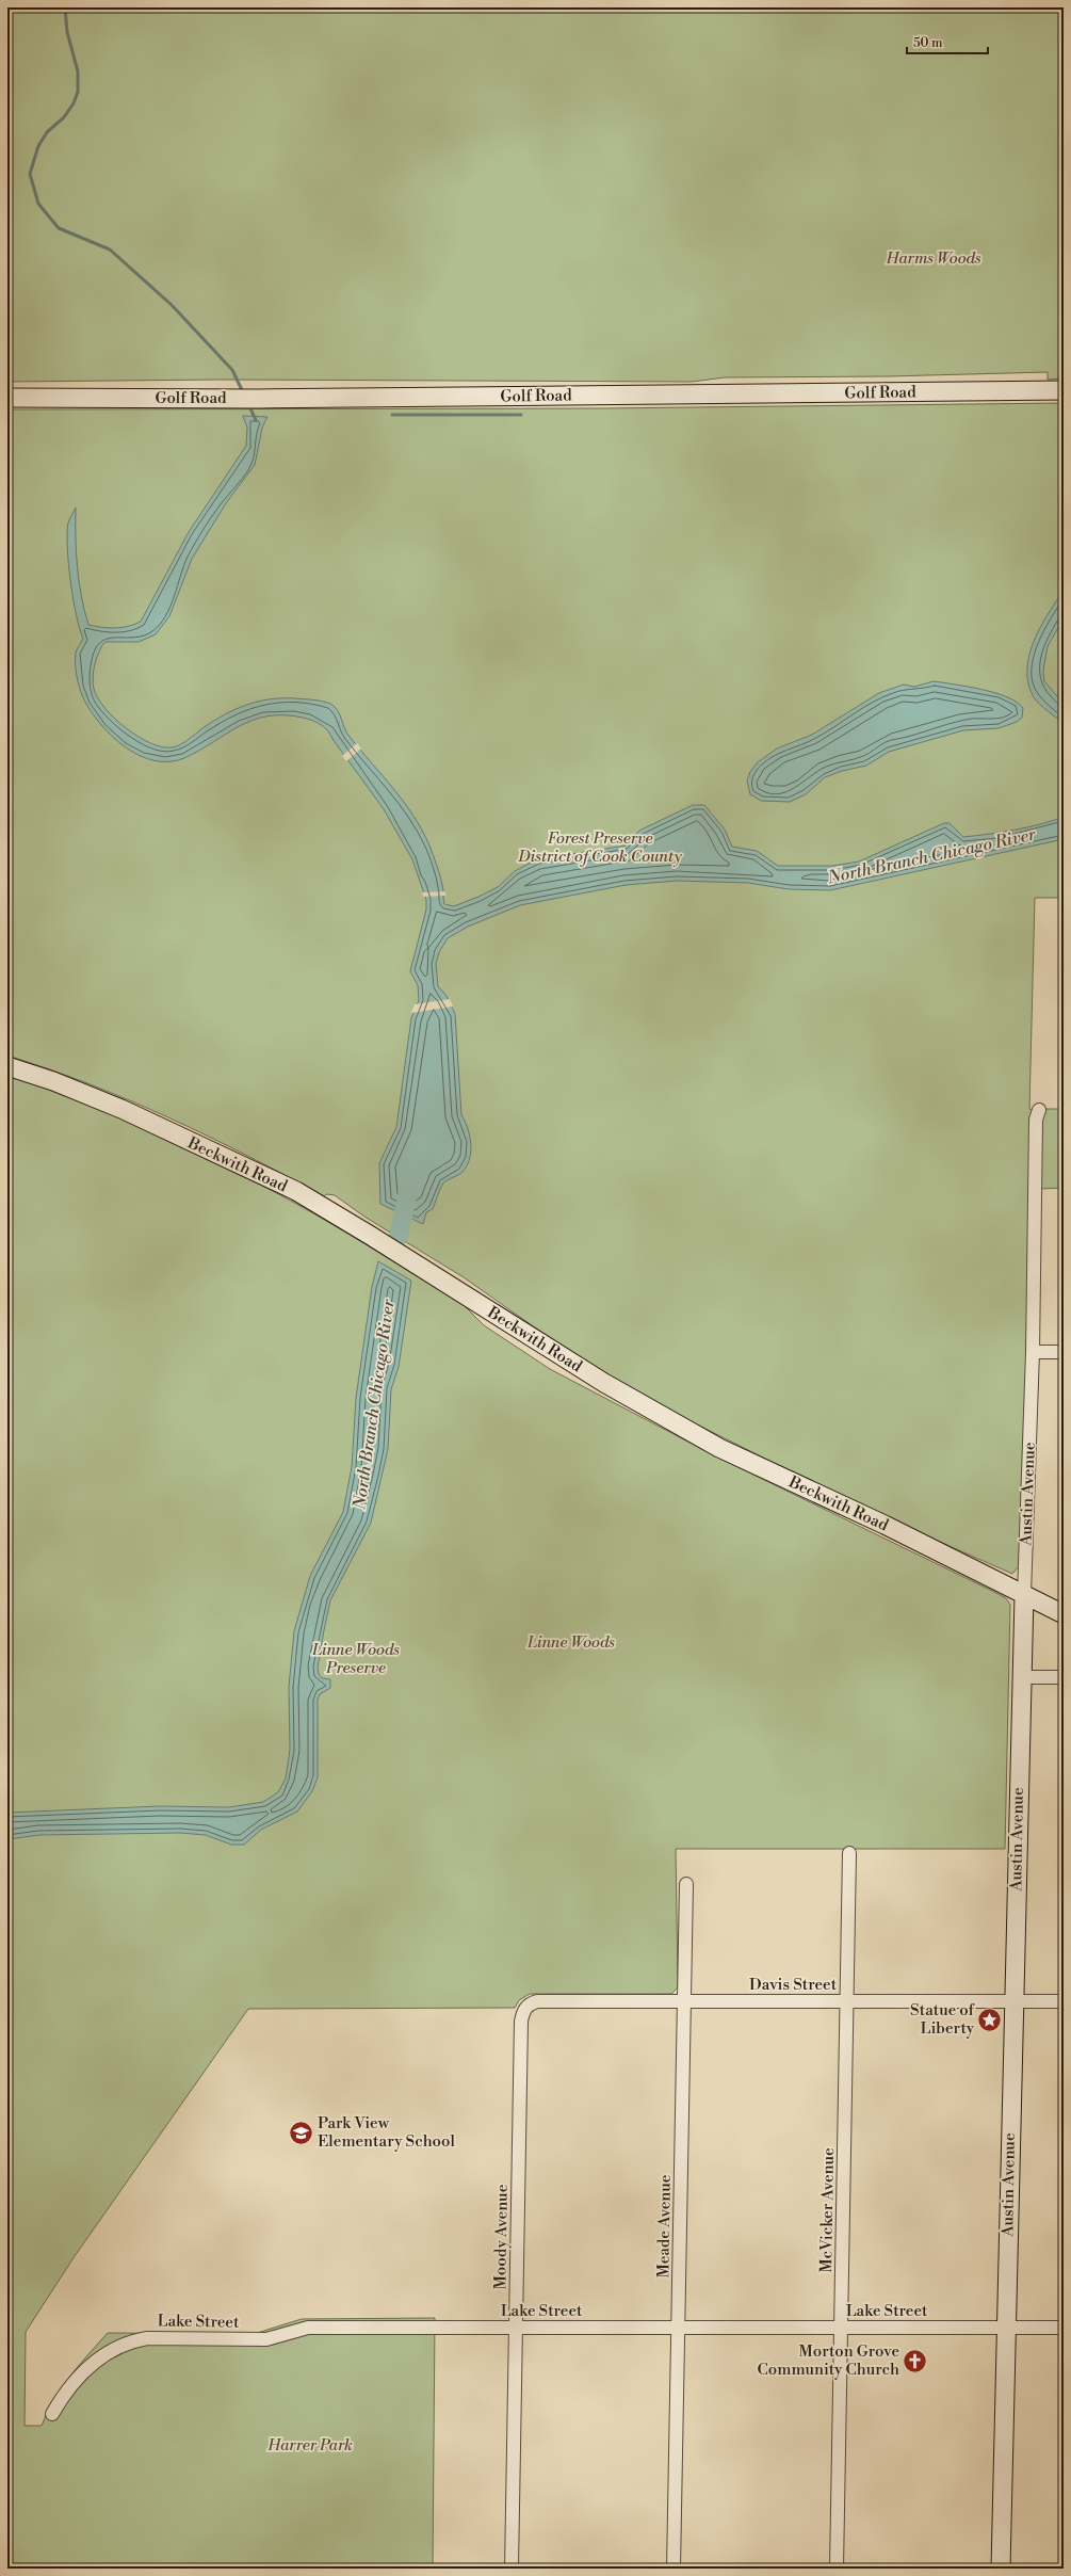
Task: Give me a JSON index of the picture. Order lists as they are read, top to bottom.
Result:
{
  "streets": {
    "street": [
      "Golf Road",
      "Beckwith Road",
      "Austin Avenue",
      "Davis Street",
      "McVicker Avenue",
      "Meade Avenue",
      "Moody Avenue",
      "Lake Street"
    ]
  },
  "crossings": [
    ["Beckwith Road", "Austin Avenue"],
    ["Austin Avenue", "Davis Street"],
    ["Austin Avenue", "Lake Street"],
    ["Davis Street", "McVicker Avenue"],
    ["Davis Street", "Meade Avenue"],
    ["Davis Street", "Moody Avenue"],
    ["McVicker Avenue", "Lake Street"],
    ["Meade Avenue", "Lake Street"],
    ["Moody Avenue", "Lake Street"]
  ],
  "water": ["North Branch Chicago River"],
  "parks": [
    "Harms Woods",
    "Forest Preserve District of Cook County",
    "Linne Woods",
    "Linne Woods Preserve",
    "Harrer Park"
  ],
  "places": {
    "place": ["Statue of Liberty"],
    "school or university": ["Park View Elementary School"],
    "church": ["Morton Grove Community Church"]
  },
  "scale_bar": "50 m"
}
